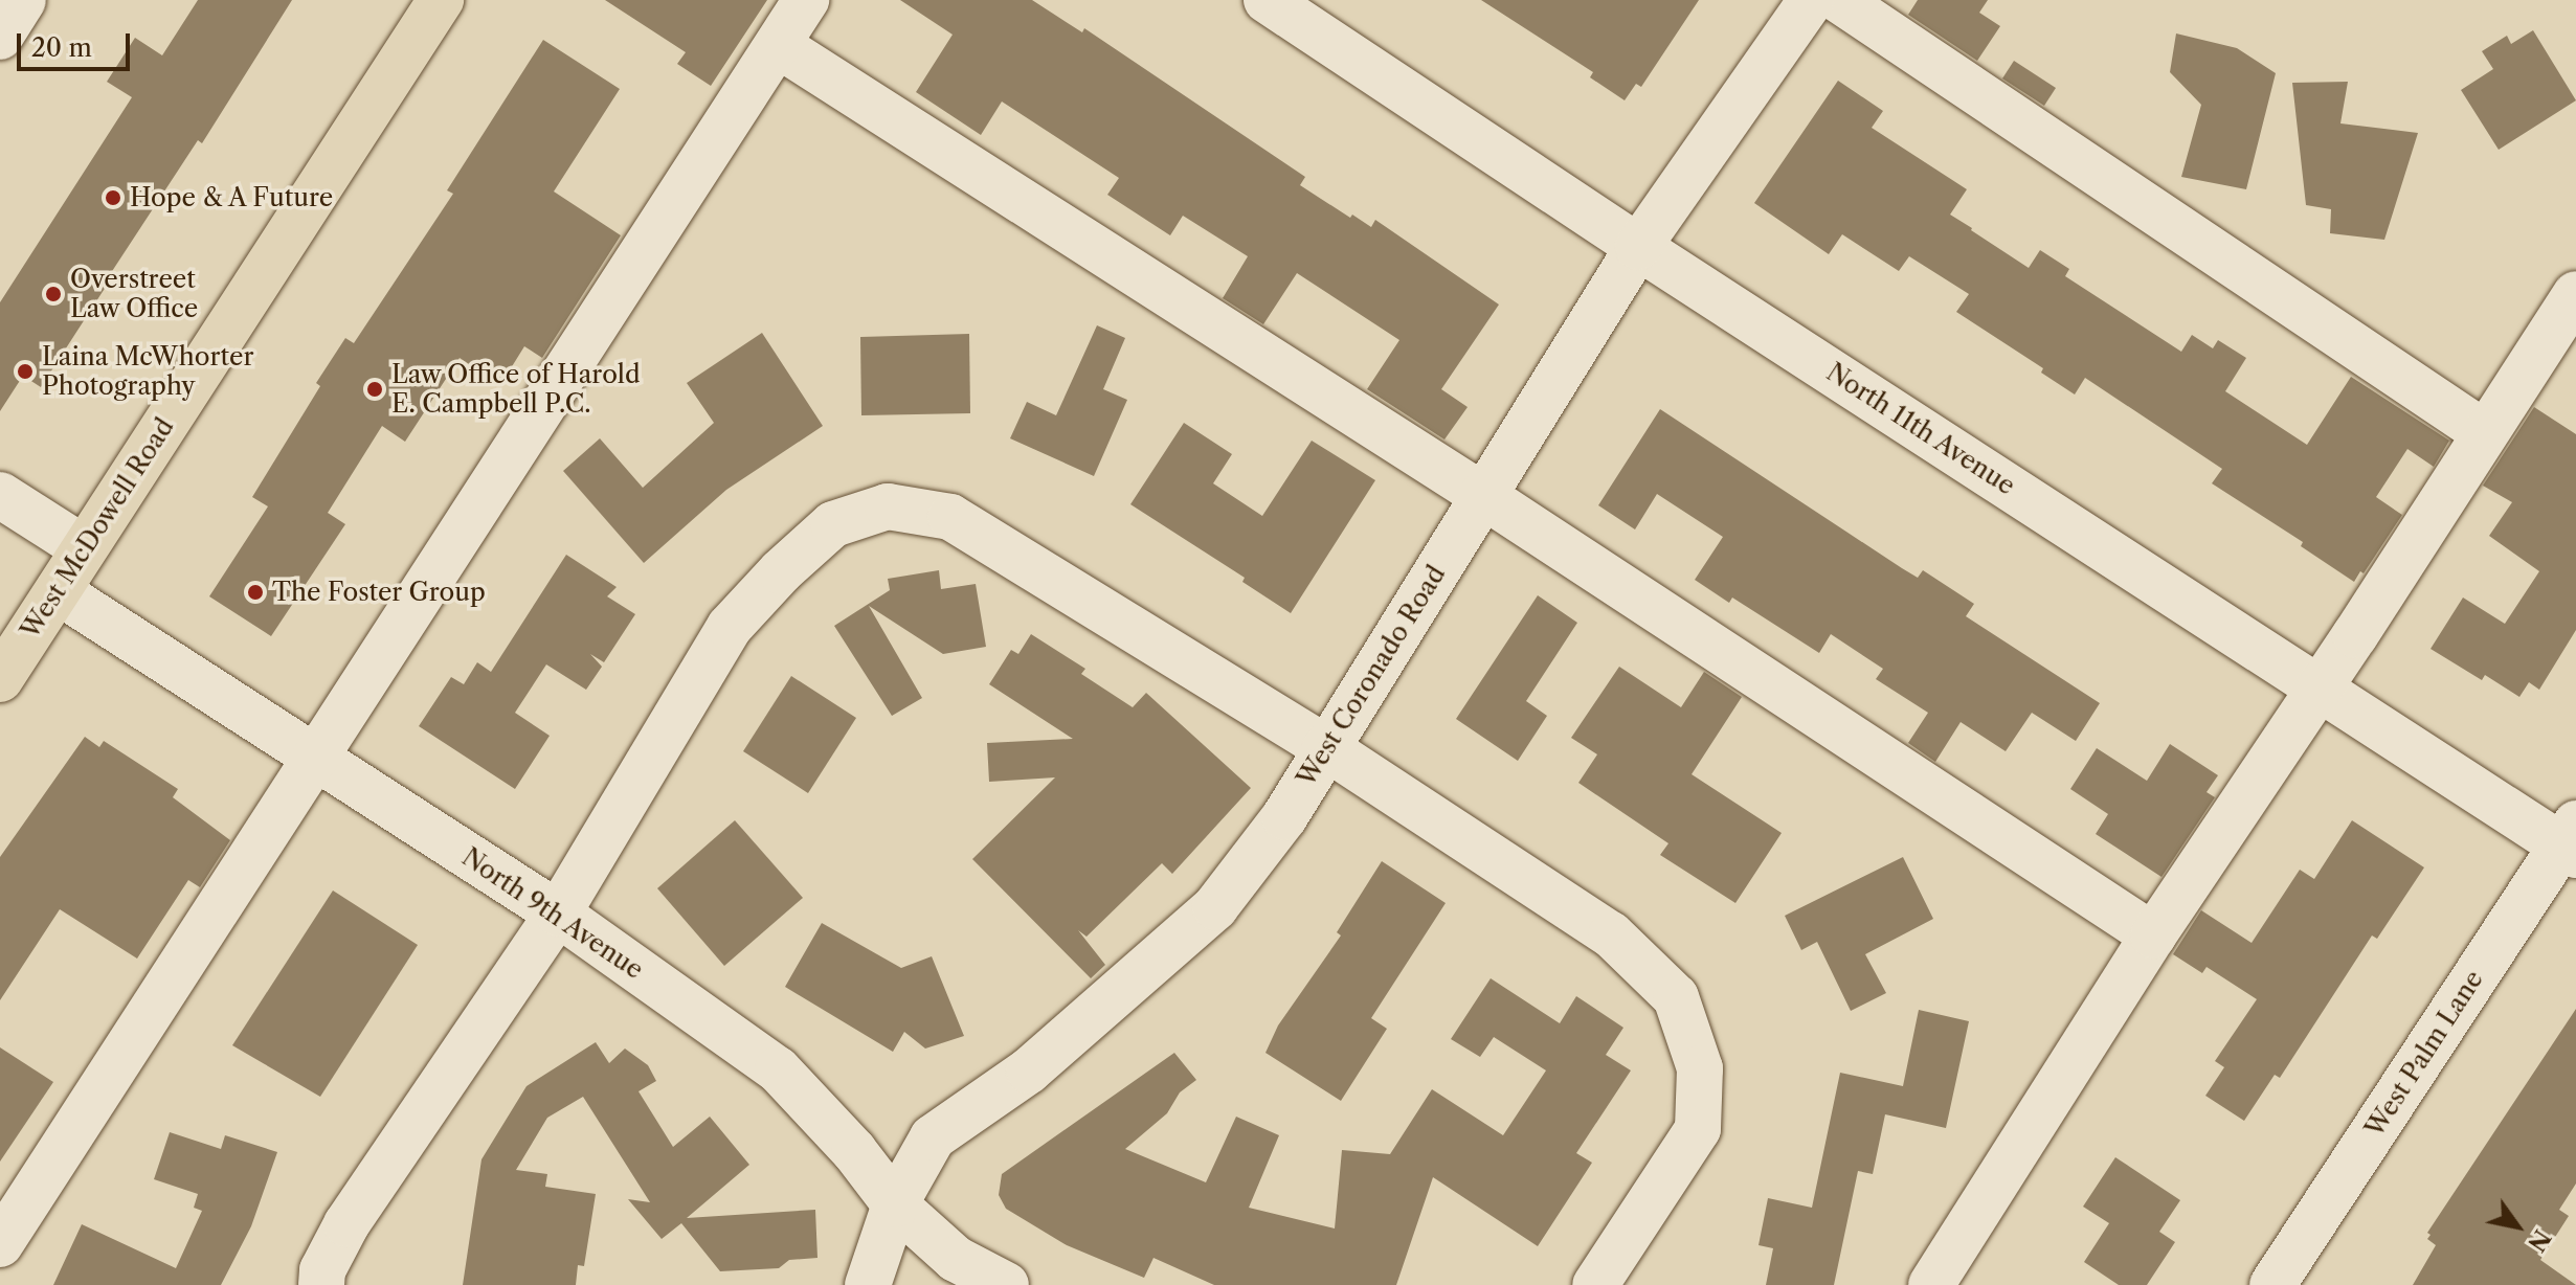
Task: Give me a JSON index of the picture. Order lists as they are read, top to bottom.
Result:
{
  "streets": {
    "main road": ["West McDowell Road"],
    "street": [
      "North 11th Avenue",
      "West Coronado Road",
      "North 9th Avenue",
      "West Palm Lane"
    ]
  },
  "crossings": [
    ["North 11th Avenue", "West Coronado Road"],
    ["North 11th Avenue", "West Palm Lane"],
    ["West McDowell Road", "North 9th Avenue"],
    ["West Coronado Road", "North 9th Avenue"]
  ],
  "places": [
    "Hope & A Future",
    "Overstreet Law Office",
    "Laina McWhorter Photography",
    "Law Office of Harold E. Campbell P.C.",
    "The Foster Group"
  ],
  "scale_bar": "20 m",
  "north": "bottom right"
}
